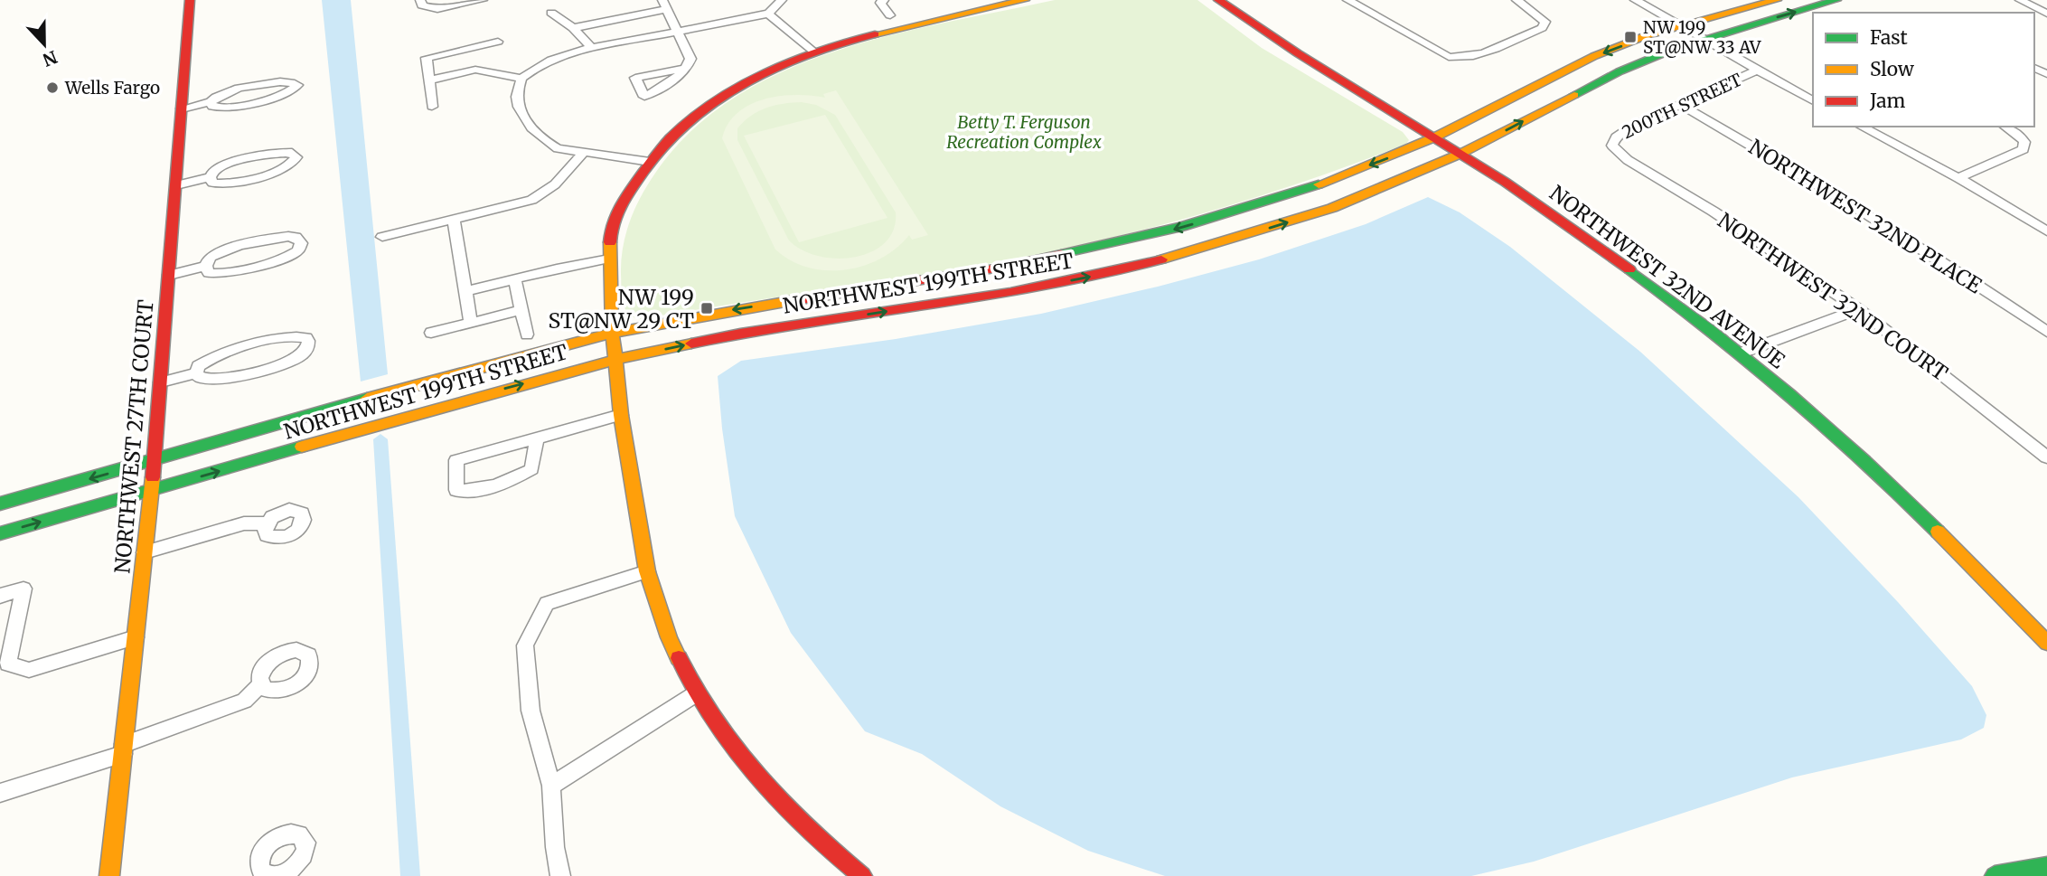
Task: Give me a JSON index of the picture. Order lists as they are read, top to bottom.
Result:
{
  "streets": {
    "main road": ["NORTHWEST 32ND AVENUE", "NORTHWEST 199TH STREET", "NORTHWEST 27TH COURT"],
    "street": ["200TH STREET", "NORTHWEST 32ND PLACE", "NORTHWEST 32ND COURT"]
  },
  "crossings": [
    ["200TH STREET", "NORTHWEST 32ND PLACE"],
    ["200TH STREET", "NORTHWEST 32ND COURT"],
    ["NORTHWEST 32ND AVENUE", "NORTHWEST 199TH STREET"],
    ["NORTHWEST 199TH STREET", "NORTHWEST 27TH COURT"]
  ],
  "parks": ["Betty T. Ferguson Recreation Complex"],
  "places": {
    "transit": ["NW 199 ST@NW 33 AV", "NW 199 ST@NW 29 CT"],
    "other": ["Wells Fargo"]
  },
  "legend": ["Fast", "Slow", "Jam"],
  "north": "bottom"
}
